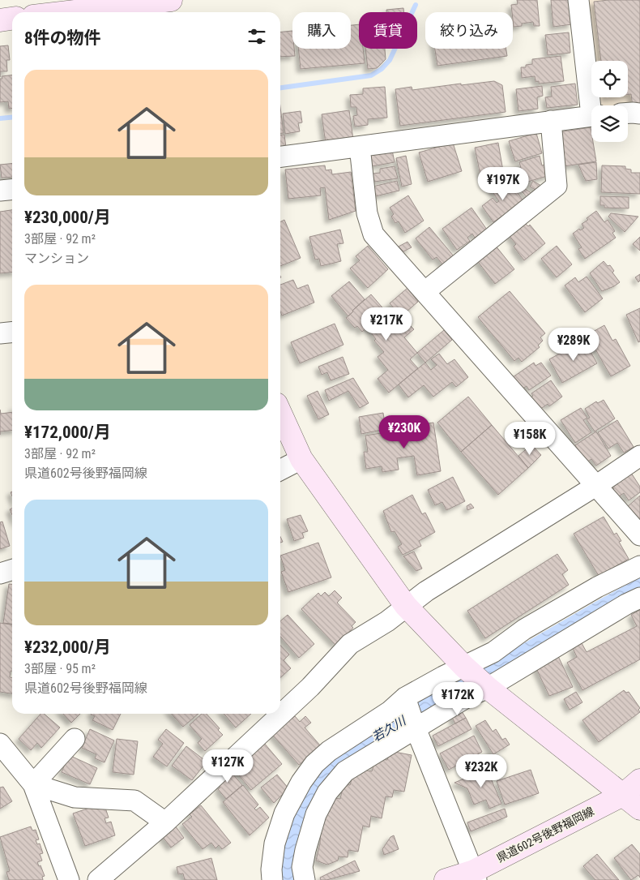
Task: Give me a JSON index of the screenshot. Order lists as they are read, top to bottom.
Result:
{
  "streets": {
    "street": ["県道602号後野福岡線"]
  },
  "water": ["若久川"],
  "page": {
    "chip": ["購入", "賃貸", "絞り込み"],
    "heading": "8件の物件",
    "list": [
      {
        "name": "¥230,000/月",
        "note": "3部屋 · 92 m² · マンション"
      },
      {
        "name": "¥172,000/月",
        "note": "3部屋 · 92 m² · 県道602号後野福岡線"
      },
      {
        "name": "¥232,000/月",
        "note": "3部屋 · 95 m² · 県道602号後野福岡線"
      }
    ],
    "price": [
      "¥197K",
      "¥217K",
      "¥289K",
      "¥230K",
      "¥158K",
      "¥172K",
      "¥127K",
      "¥232K"
    ]
  }
}
